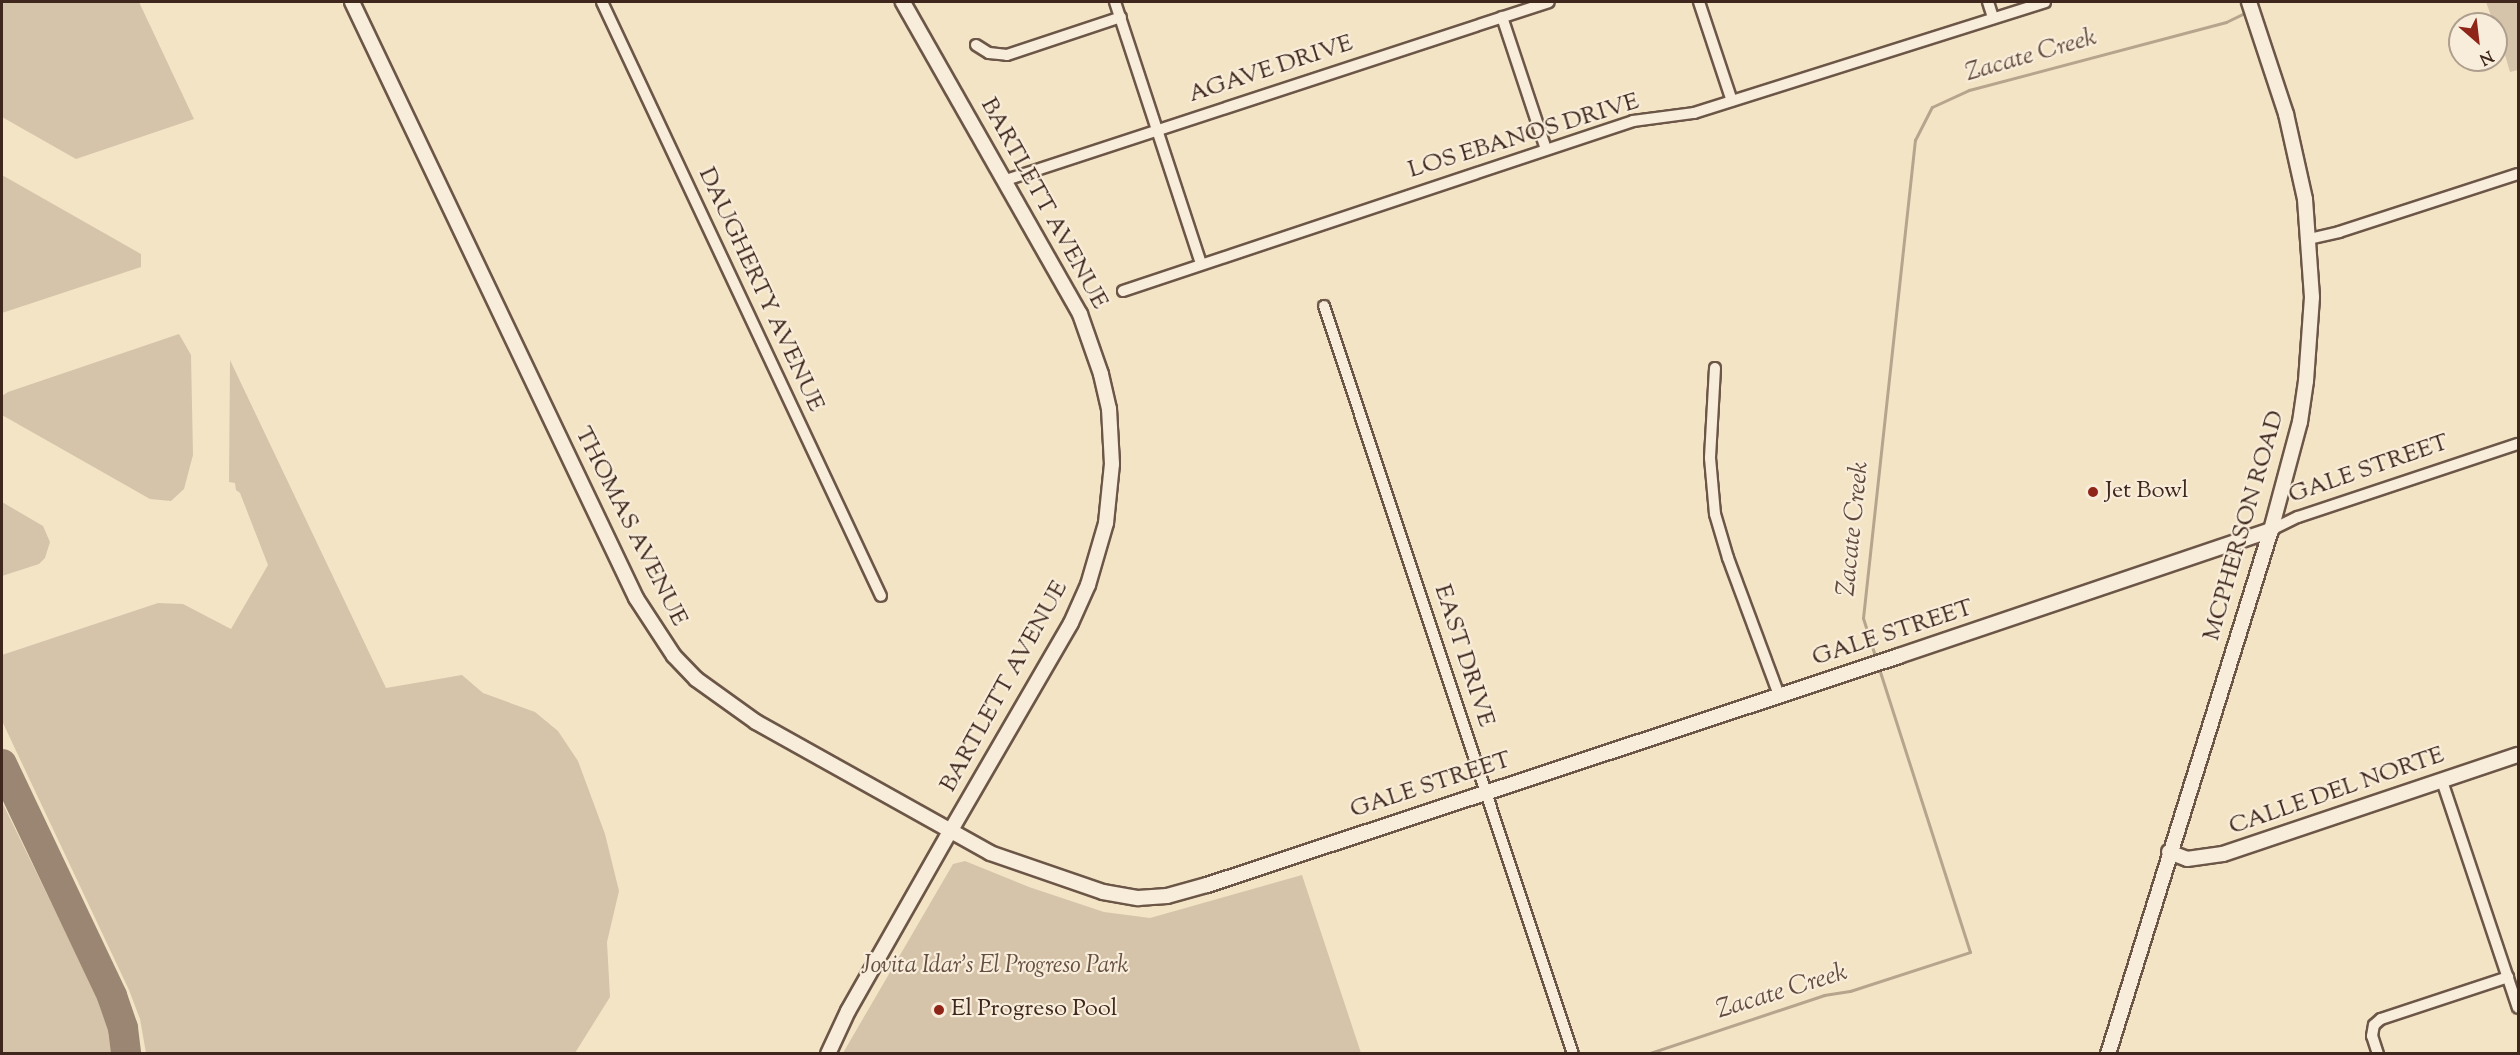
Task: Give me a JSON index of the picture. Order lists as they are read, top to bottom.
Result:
{
  "streets": {
    "street": [
      "AGAVE DRIVE",
      "LOS EBANOS DRIVE",
      "BARTLETT AVENUE",
      "DAUGHERTY AVENUE",
      "GALE STREET",
      "MCPHERSON ROAD",
      "THOMAS AVENUE",
      "EAST DRIVE",
      "CALLE DEL NORTE"
    ]
  },
  "crossings": [
    ["AGAVE DRIVE", "BARTLETT AVENUE"],
    ["BARTLETT AVENUE", "THOMAS AVENUE"],
    ["GALE STREET", "MCPHERSON ROAD"],
    ["GALE STREET", "THOMAS AVENUE"],
    ["GALE STREET", "EAST DRIVE"],
    ["MCPHERSON ROAD", "CALLE DEL NORTE"]
  ],
  "water": ["Zacate Creek"],
  "parks": ["Jovita Idar's El Progreso Park"],
  "places": ["Jet Bowl", "El Progreso Pool"],
  "north": "bottom right"
}
